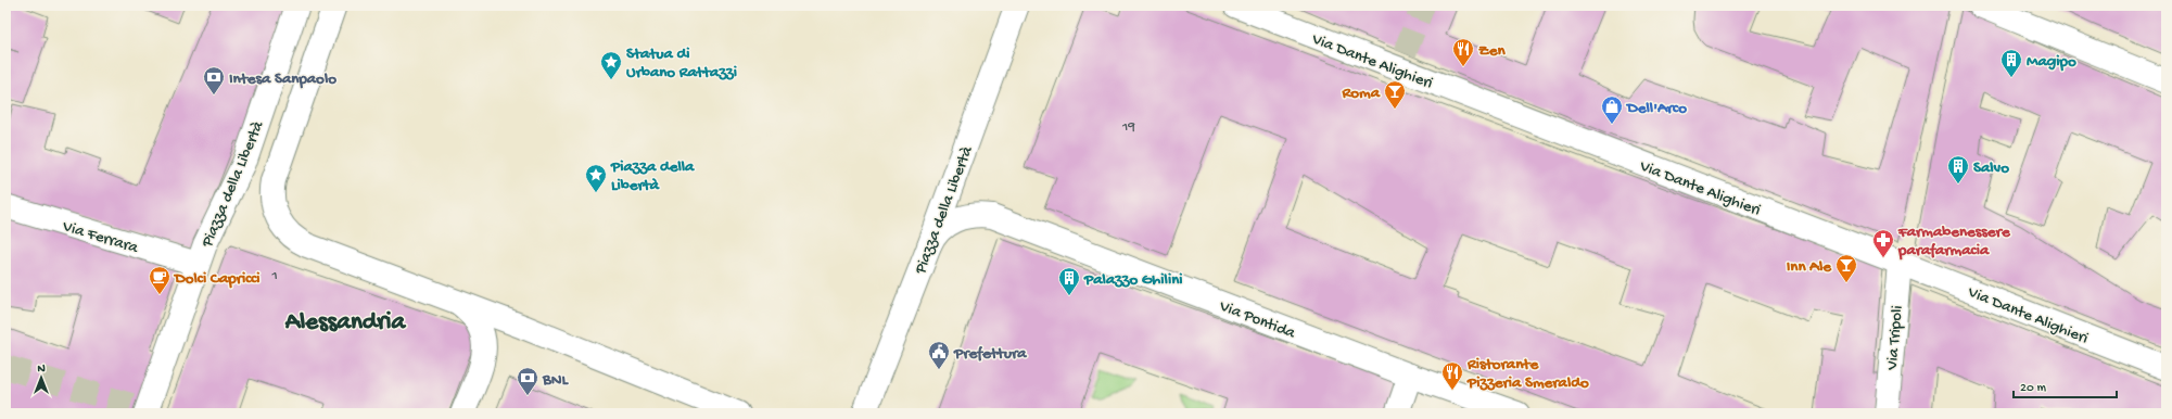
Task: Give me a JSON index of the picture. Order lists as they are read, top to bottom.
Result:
{
  "streets": {
    "street": [
      "Via Dante Alighieri",
      "Piazza della Libertà",
      "Via Ferrara",
      "Via Pontida",
      "Via Tripoli"
    ]
  },
  "crossings": [
    ["Via Dante Alighieri", "Via Tripoli"],
    ["Piazza della Libertà", "Via Ferrara"],
    ["Piazza della Libertà", "Via Pontida"]
  ],
  "districts": ["Alessandria"],
  "places": {
    "restaurant": ["Zen", "Ristorante Pizzeria Smeraldo"],
    "building": ["Magipo", "Salvo", "Palazzo Ghilini"],
    "place": ["Statua di Urbano Rattazzi", "Piazza della Libertà"],
    "bank": ["Intesa Sanpaolo", "BNL"],
    "bar": ["Roma", "Inn Ale"],
    "shop": ["Dell'Arco"],
    "pharmacy": ["Farmabenessere parafarmacia"],
    "cafe": ["Dolci Capricci"],
    "public building": ["Prefettura"]
  },
  "house_numbers": ["19", "1"],
  "scale_bar": "20 m",
  "north": "top"
}
